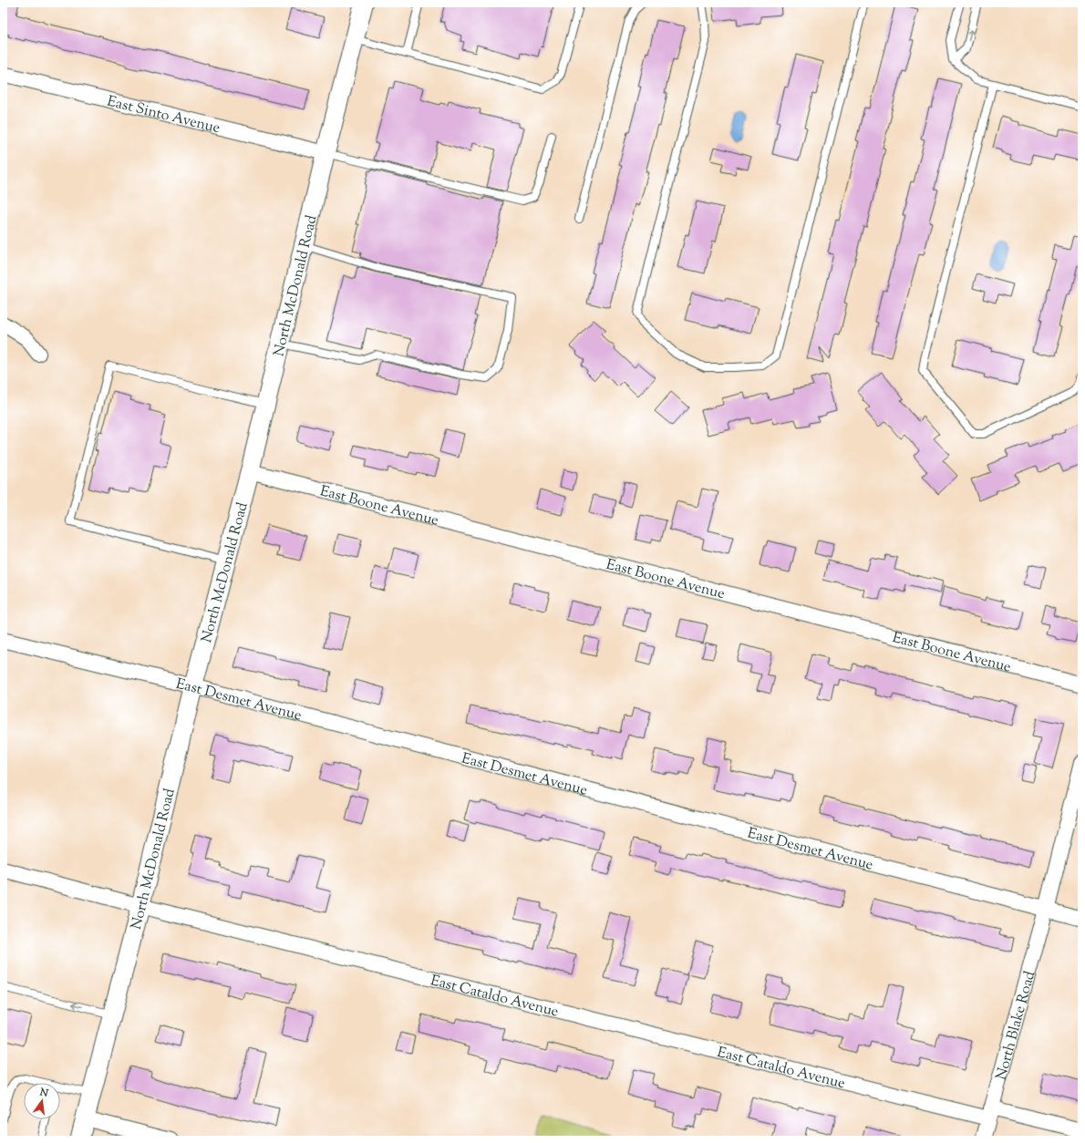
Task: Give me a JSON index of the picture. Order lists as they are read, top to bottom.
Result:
{
  "streets": {
    "street": [
      "East Sinto Avenue",
      "North McDonald Road",
      "East Boone Avenue",
      "East Desmet Avenue",
      "East Cataldo Avenue",
      "North Blake Road"
    ]
  },
  "crossings": [
    ["East Sinto Avenue", "North McDonald Road"],
    ["North McDonald Road", "East Boone Avenue"],
    ["North McDonald Road", "East Desmet Avenue"],
    ["North McDonald Road", "East Cataldo Avenue"],
    ["East Desmet Avenue", "North Blake Road"],
    ["East Cataldo Avenue", "North Blake Road"]
  ],
  "north": "top"
}
